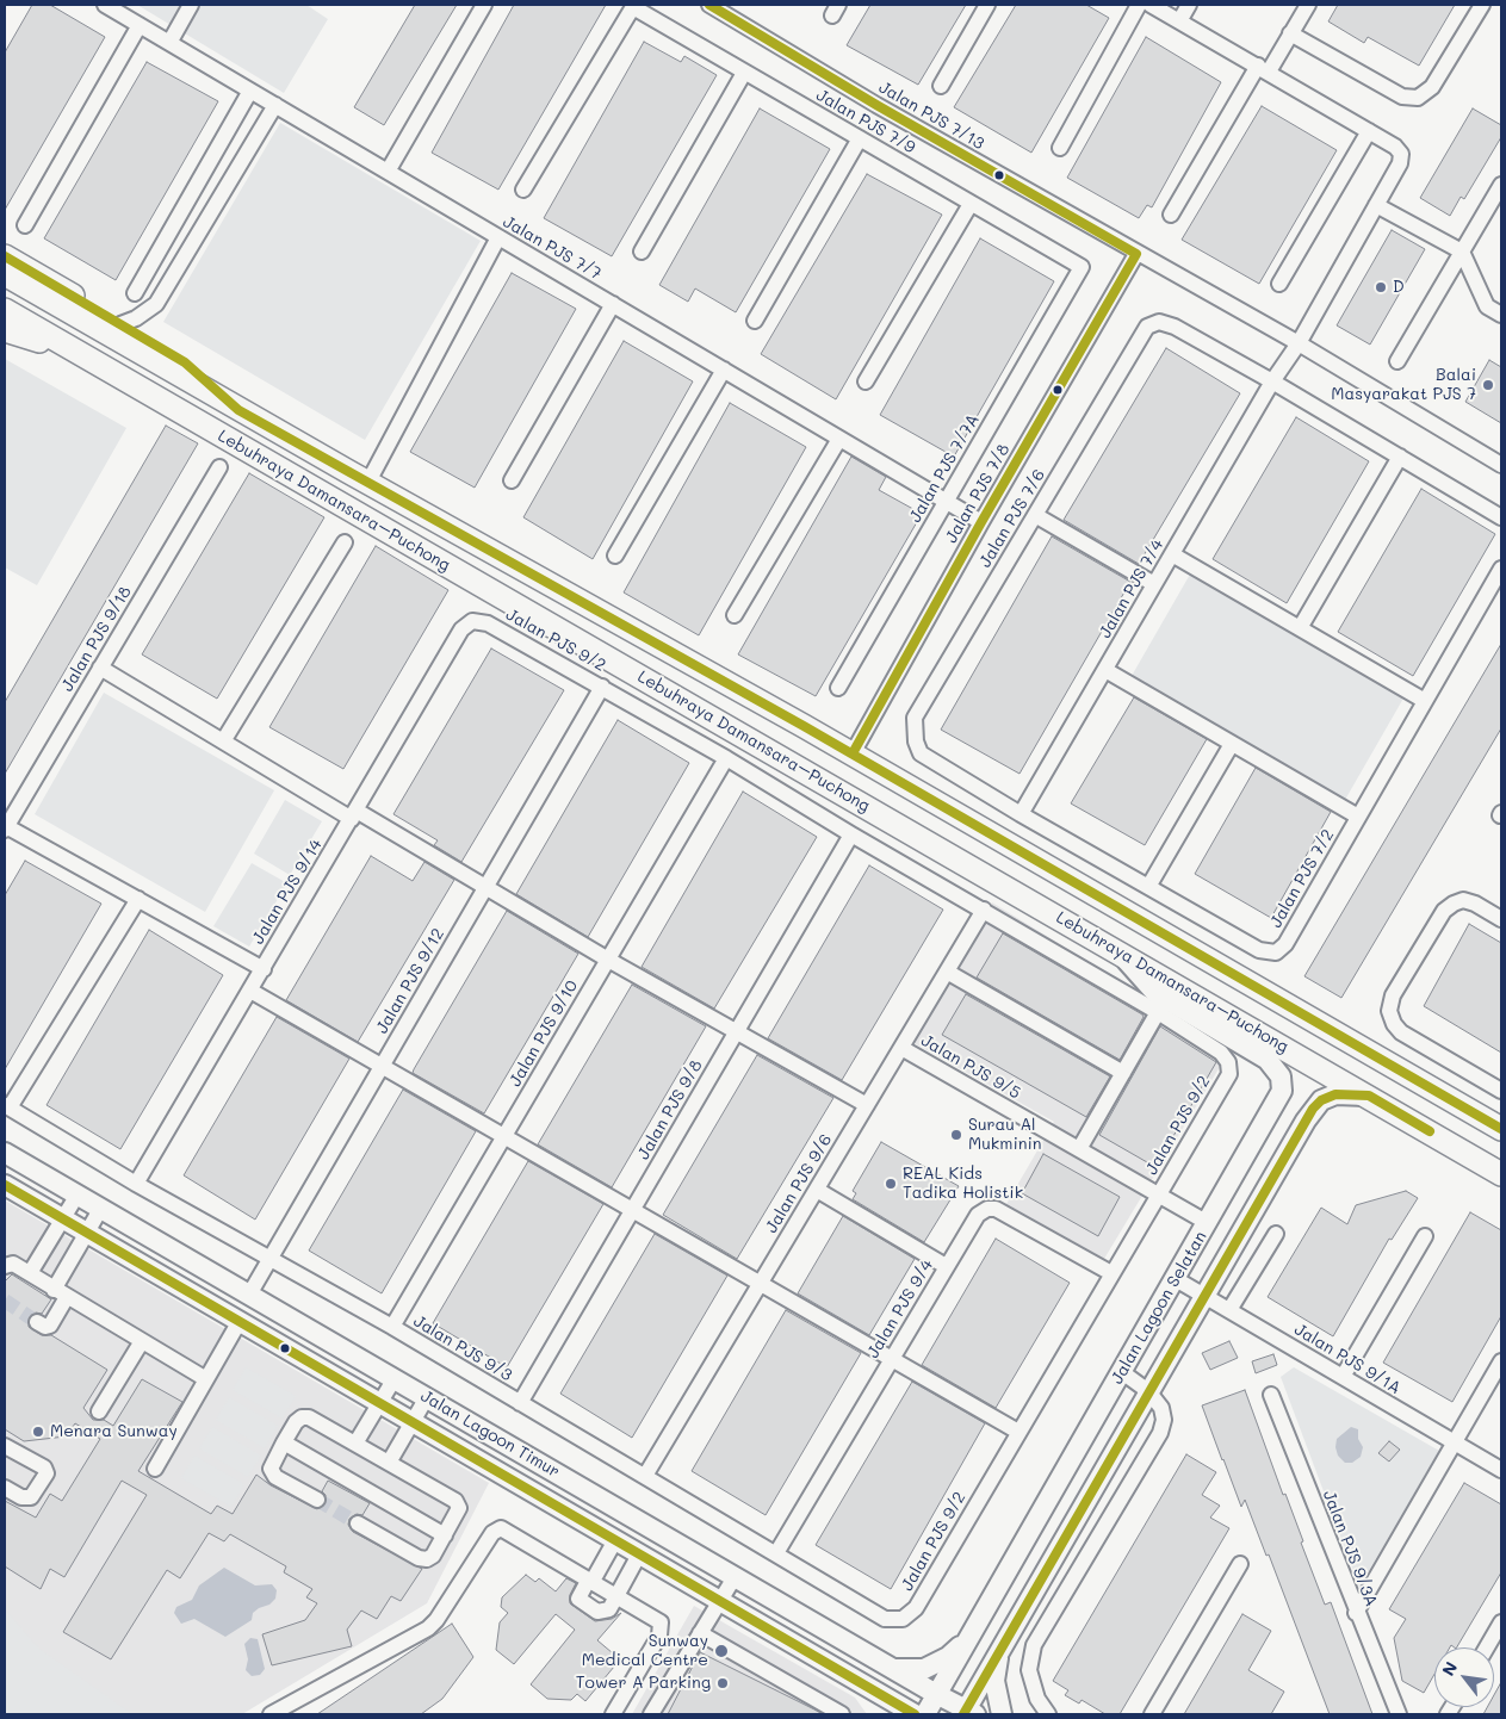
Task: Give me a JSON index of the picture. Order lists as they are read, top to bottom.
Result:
{
  "streets": {
    "highway": ["Lebuhraya Damansara–Puchong"],
    "main road": ["Jalan Lagoon Selatan", "Jalan Lagoon Timur"],
    "street": [
      "Jalan PJS 7/13",
      "Jalan PJS 7/9",
      "Jalan PJS 7/7",
      "Jalan PJS 7/7A",
      "Jalan PJS 7/8",
      "Jalan PJS 7/6",
      "Jalan PJS 7/4",
      "Jalan PJS 9/18",
      "Jalan PJS 9/2",
      "Jalan PJS 7/2",
      "Jalan PJS 9/14",
      "Jalan PJS 9/12",
      "Jalan PJS 9/10",
      "Jalan PJS 9/5",
      "Jalan PJS 9/8",
      "Jalan PJS 9/6",
      "Jalan PJS 9/4",
      "Jalan PJS 9/3",
      "Jalan PJS 9/1A",
      "Jalan PJS 9/3A"
    ]
  },
  "crossings": [
    ["Jalan PJS 7/13", "Jalan PJS 7/8"],
    ["Jalan PJS 7/9", "Jalan PJS 7/7A"],
    ["Jalan PJS 7/7", "Jalan PJS 7/7A"],
    ["Jalan PJS 7/7", "Jalan PJS 7/8"],
    ["Jalan PJS 7/8", "Lebuhraya Damansara–Puchong"],
    ["Lebuhraya Damansara–Puchong", "Jalan Lagoon Selatan"],
    ["Jalan PJS 7/6", "Jalan PJS 7/4"],
    ["Jalan PJS 7/6", "Jalan PJS 7/2"],
    ["Jalan PJS 7/4", "Jalan PJS 7/2"],
    ["Jalan PJS 9/2", "Jalan PJS 9/14"],
    ["Jalan PJS 9/2", "Jalan PJS 9/12"],
    ["Jalan PJS 9/2", "Jalan PJS 9/10"],
    ["Jalan PJS 9/2", "Jalan PJS 9/5"],
    ["Jalan PJS 9/2", "Jalan PJS 9/8"],
    ["Jalan PJS 9/2", "Jalan PJS 9/6"],
    ["Jalan PJS 9/2", "Jalan PJS 9/4"],
    ["Jalan PJS 9/2", "Jalan PJS 9/3"],
    ["Jalan PJS 9/14", "Jalan PJS 9/3"],
    ["Jalan PJS 9/12", "Jalan PJS 9/3"],
    ["Jalan PJS 9/12", "Jalan Lagoon Timur"],
    ["Jalan PJS 9/10", "Jalan PJS 9/3"],
    ["Jalan PJS 9/5", "Jalan PJS 9/6"],
    ["Jalan PJS 9/5", "Jalan Lagoon Selatan"],
    ["Jalan PJS 9/8", "Jalan PJS 9/3"],
    ["Jalan PJS 9/6", "Jalan PJS 9/3"],
    ["Jalan Lagoon Selatan", "Jalan PJS 9/1A"],
    ["Jalan Lagoon Selatan", "Jalan Lagoon Timur"],
    ["Jalan PJS 9/4", "Jalan PJS 9/3"]
  ],
  "places": [
    "D",
    "Balai Masyarakat PJS 7",
    "Surau Al Mukminin",
    "REAL Kids Tadika Holistik",
    "Menara Sunway",
    "Sunway Medical Centre",
    "Tower A Parking"
  ],
  "north": "top left"
}
